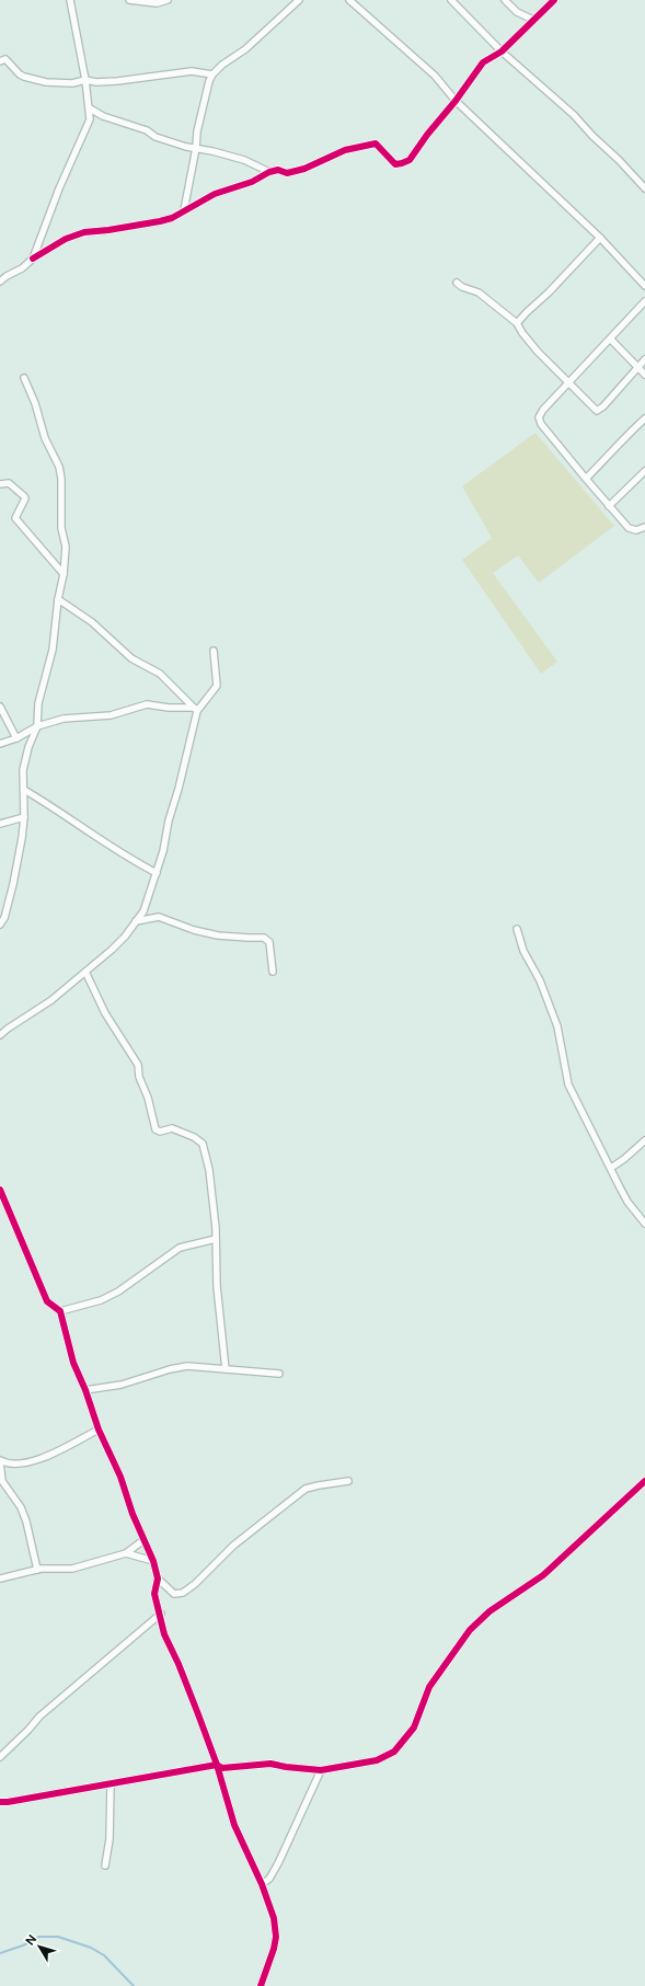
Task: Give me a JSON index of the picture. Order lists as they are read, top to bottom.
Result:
{
  "north": "top left"
}
